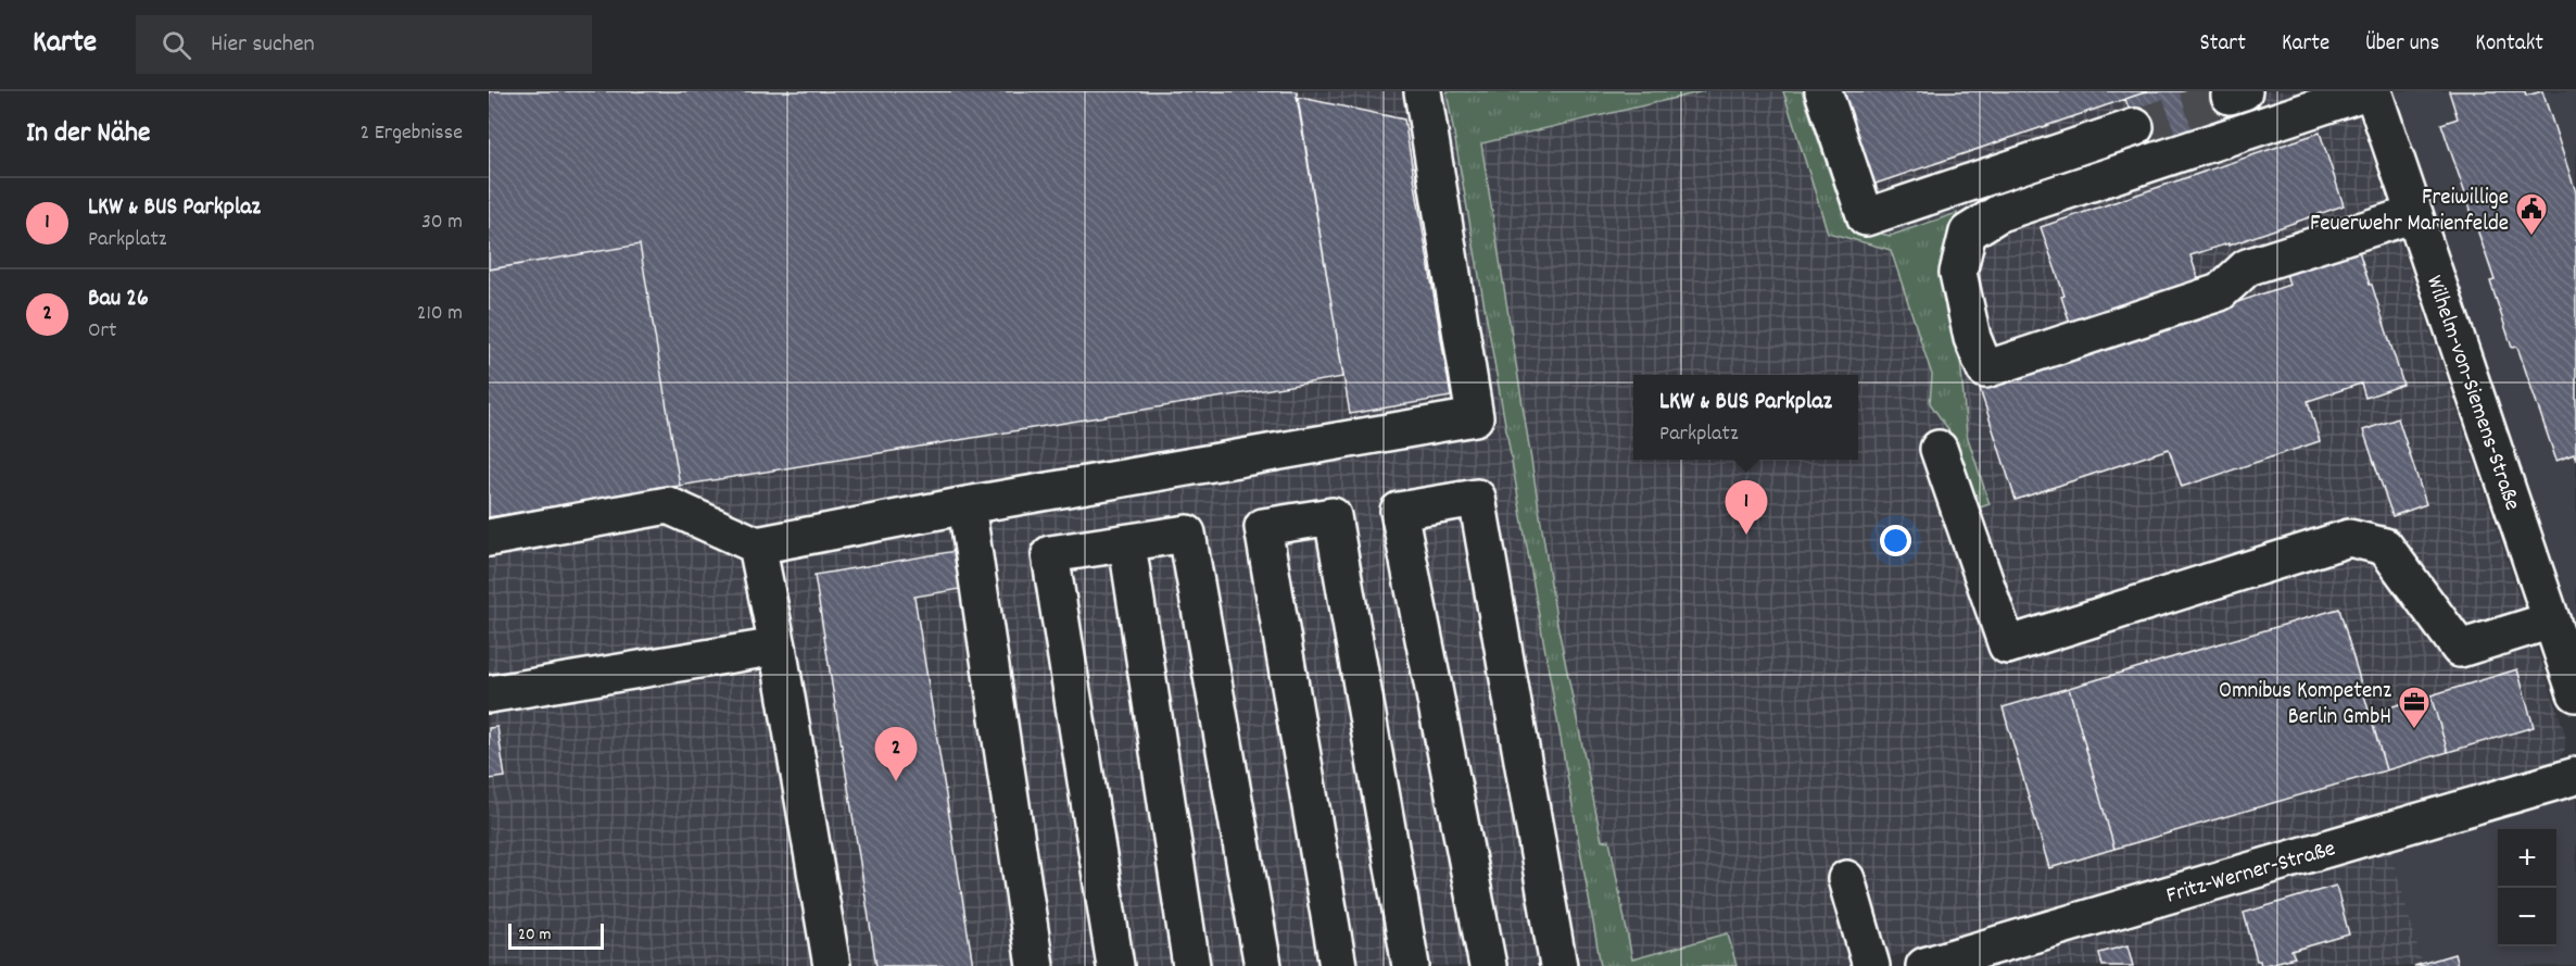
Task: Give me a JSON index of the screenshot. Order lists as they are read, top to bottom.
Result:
{
  "streets": {
    "street": ["Wilhelm-von-Siemens-Straße", "Fritz-Werner-Straße"]
  },
  "places": {
    "public building": ["Freiwillige Feuerwehr Marienfelde"],
    "office": ["Omnibus Kompetenz Berlin GmbH"]
  },
  "scale_bar": "20 m",
  "page": {
    "header": "Karte",
    "search": "Hier suchen",
    "nav": [
      "Start",
      "Karte",
      "Über uns",
      "Kontakt"
    ],
    "heading": ["In der Nähe", "2 Ergebnisse"],
    "list": [
      {
        "mark": "1",
        "name": "LKW & BUS Parkplaz",
        "note": "Parkplatz",
        "value": "30 m"
      },
      {
        "mark": "2",
        "name": "Bau 26",
        "note": "Ort",
        "value": "210 m"
      }
    ],
    "popup": ["LKW & BUS Parkplaz", "Parkplatz"],
    "pins": ["1", "2"],
    "map_buttons": ["+", "−"],
    "scale": "20 m"
  }
}
